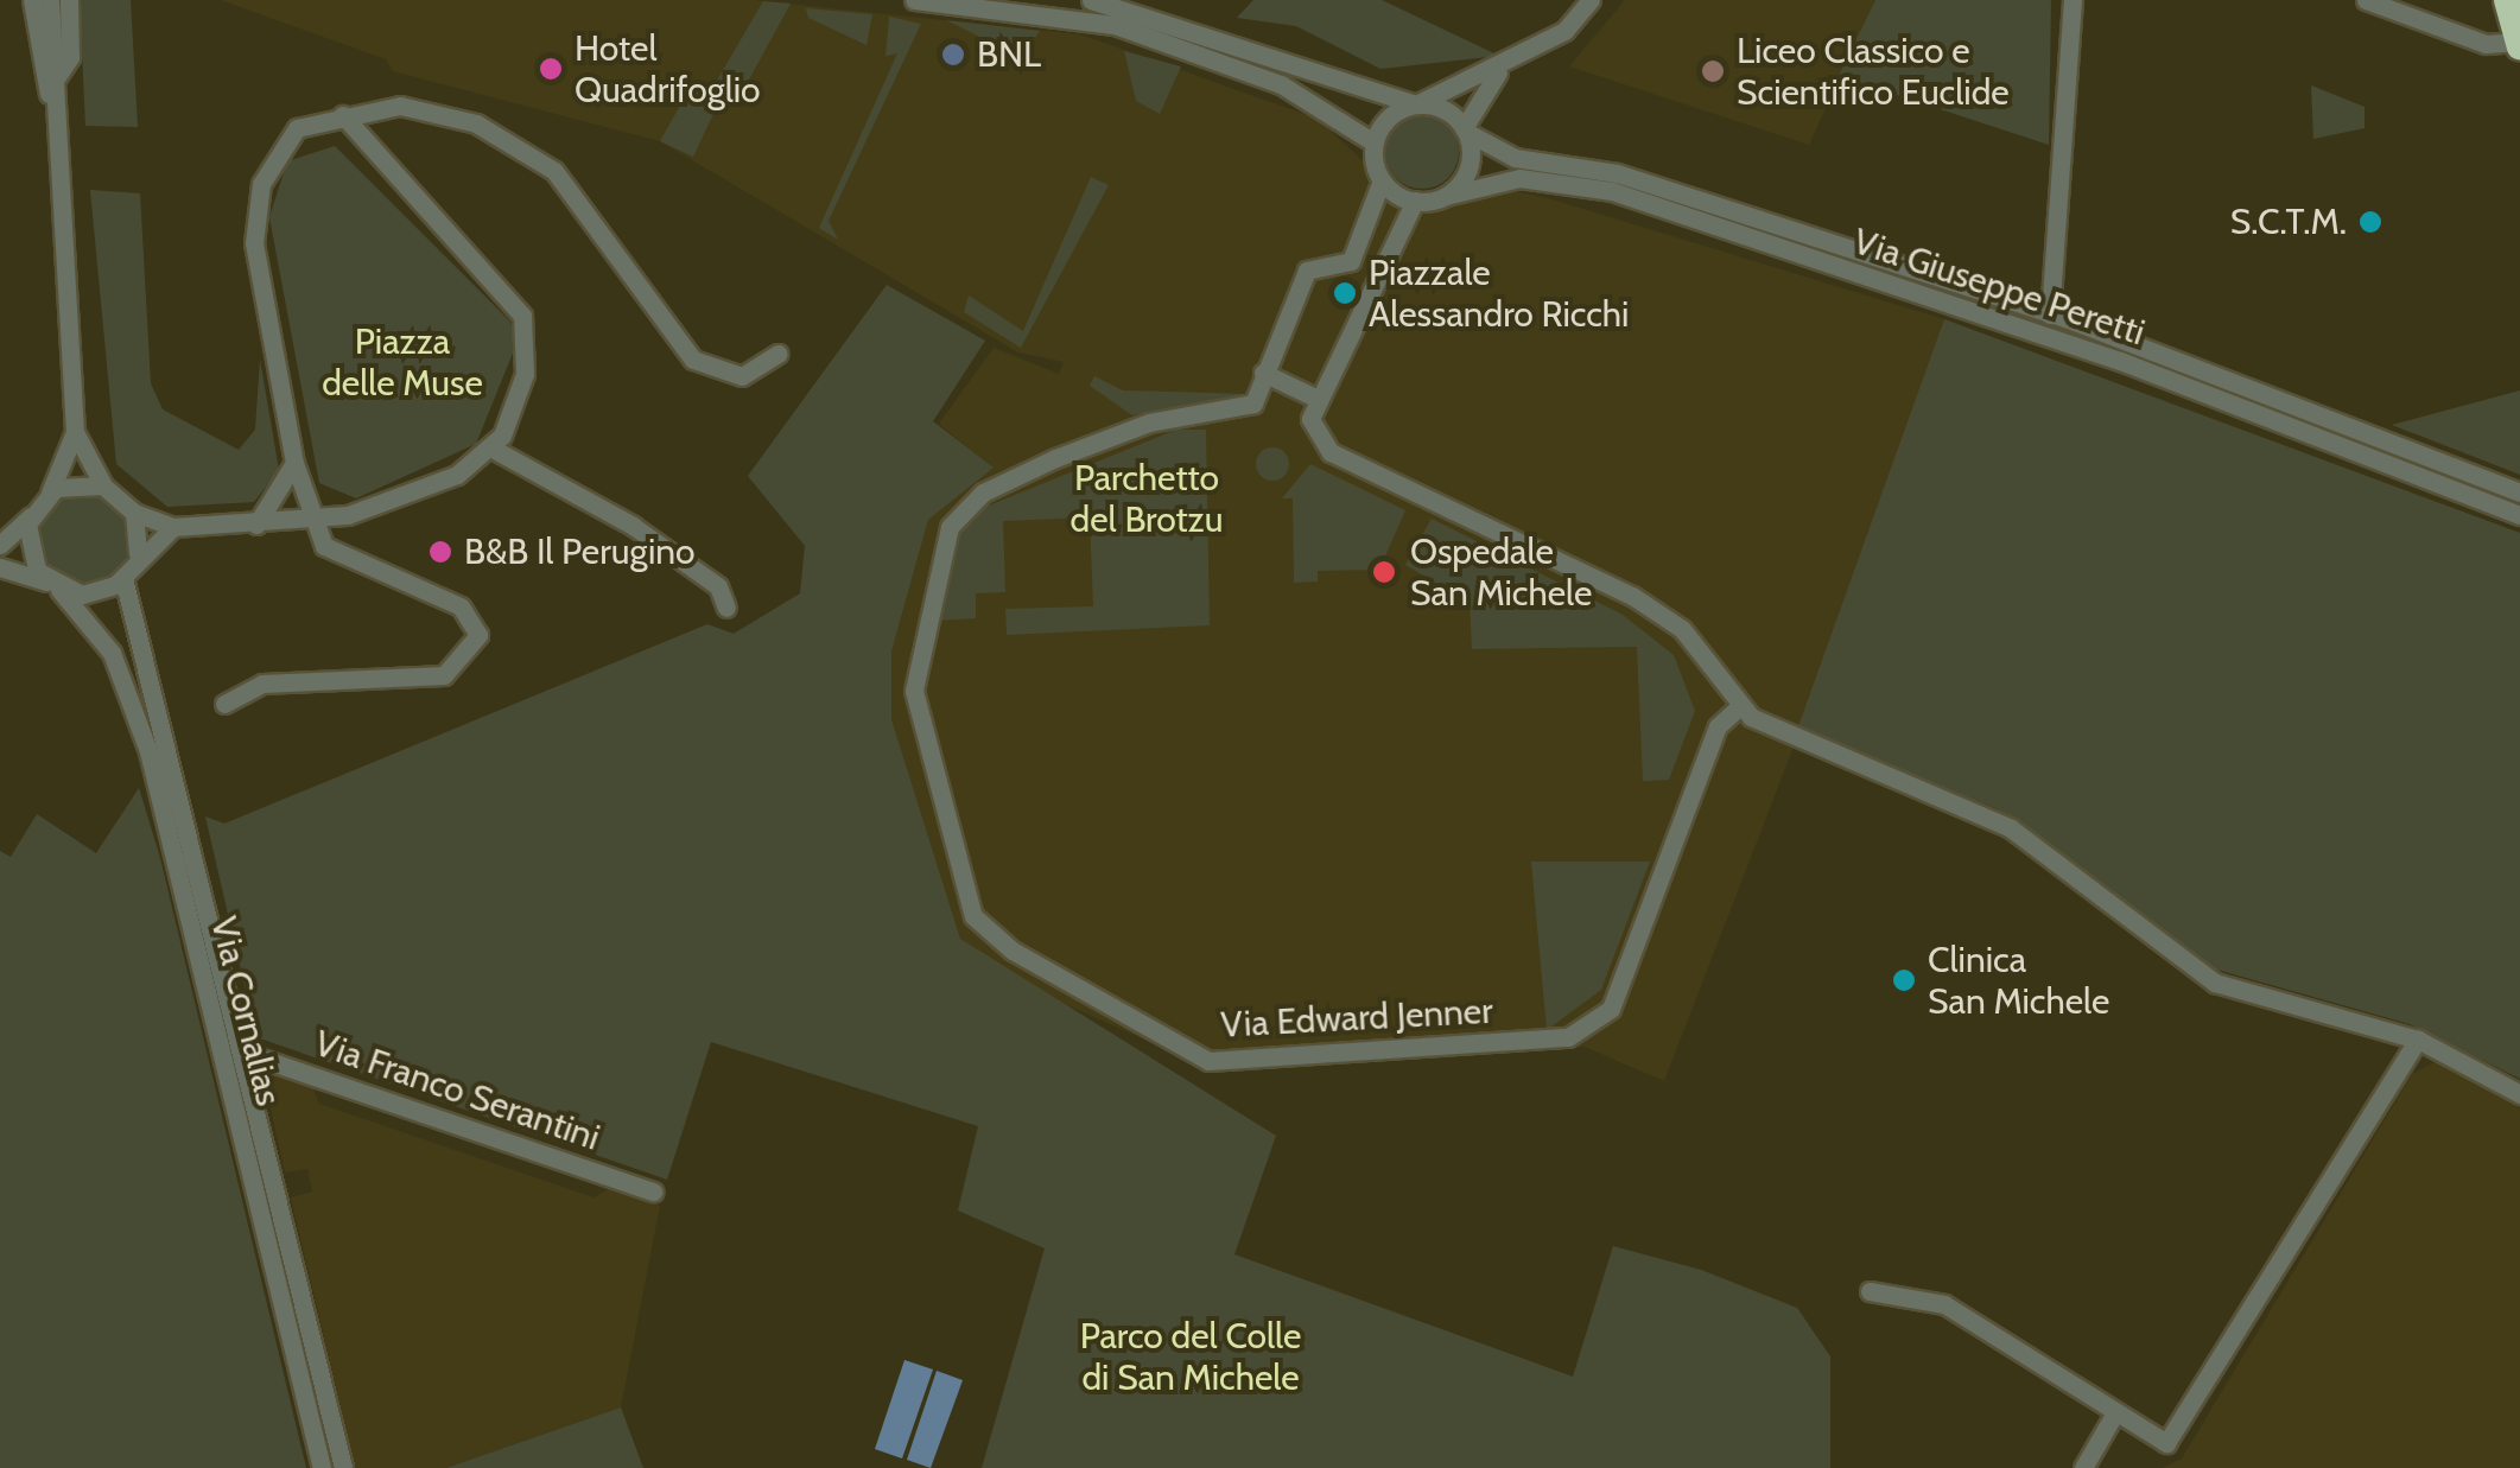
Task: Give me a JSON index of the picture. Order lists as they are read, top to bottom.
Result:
{
  "streets": {
    "street": [
      "Via Giuseppe Peretti",
      "Via Cornalias",
      "Via Edward Jenner",
      "Via Franco Serantini"
    ]
  },
  "crossings": [
    ["Via Cornalias", "Via Franco Serantini"]
  ],
  "parks": ["Piazza delle Muse", "Parchetto del Brotzu", "Parco del Colle di San Michele"],
  "places": [
    "BNL",
    "Hotel Quadrifoglio",
    "Liceo Classico e Scientifico Euclide",
    "S.C.T.M.",
    "Piazzale Alessandro Ricchi",
    "B&B Il Perugino",
    "Ospedale San Michele",
    "Clinica San Michele"
  ]
}
